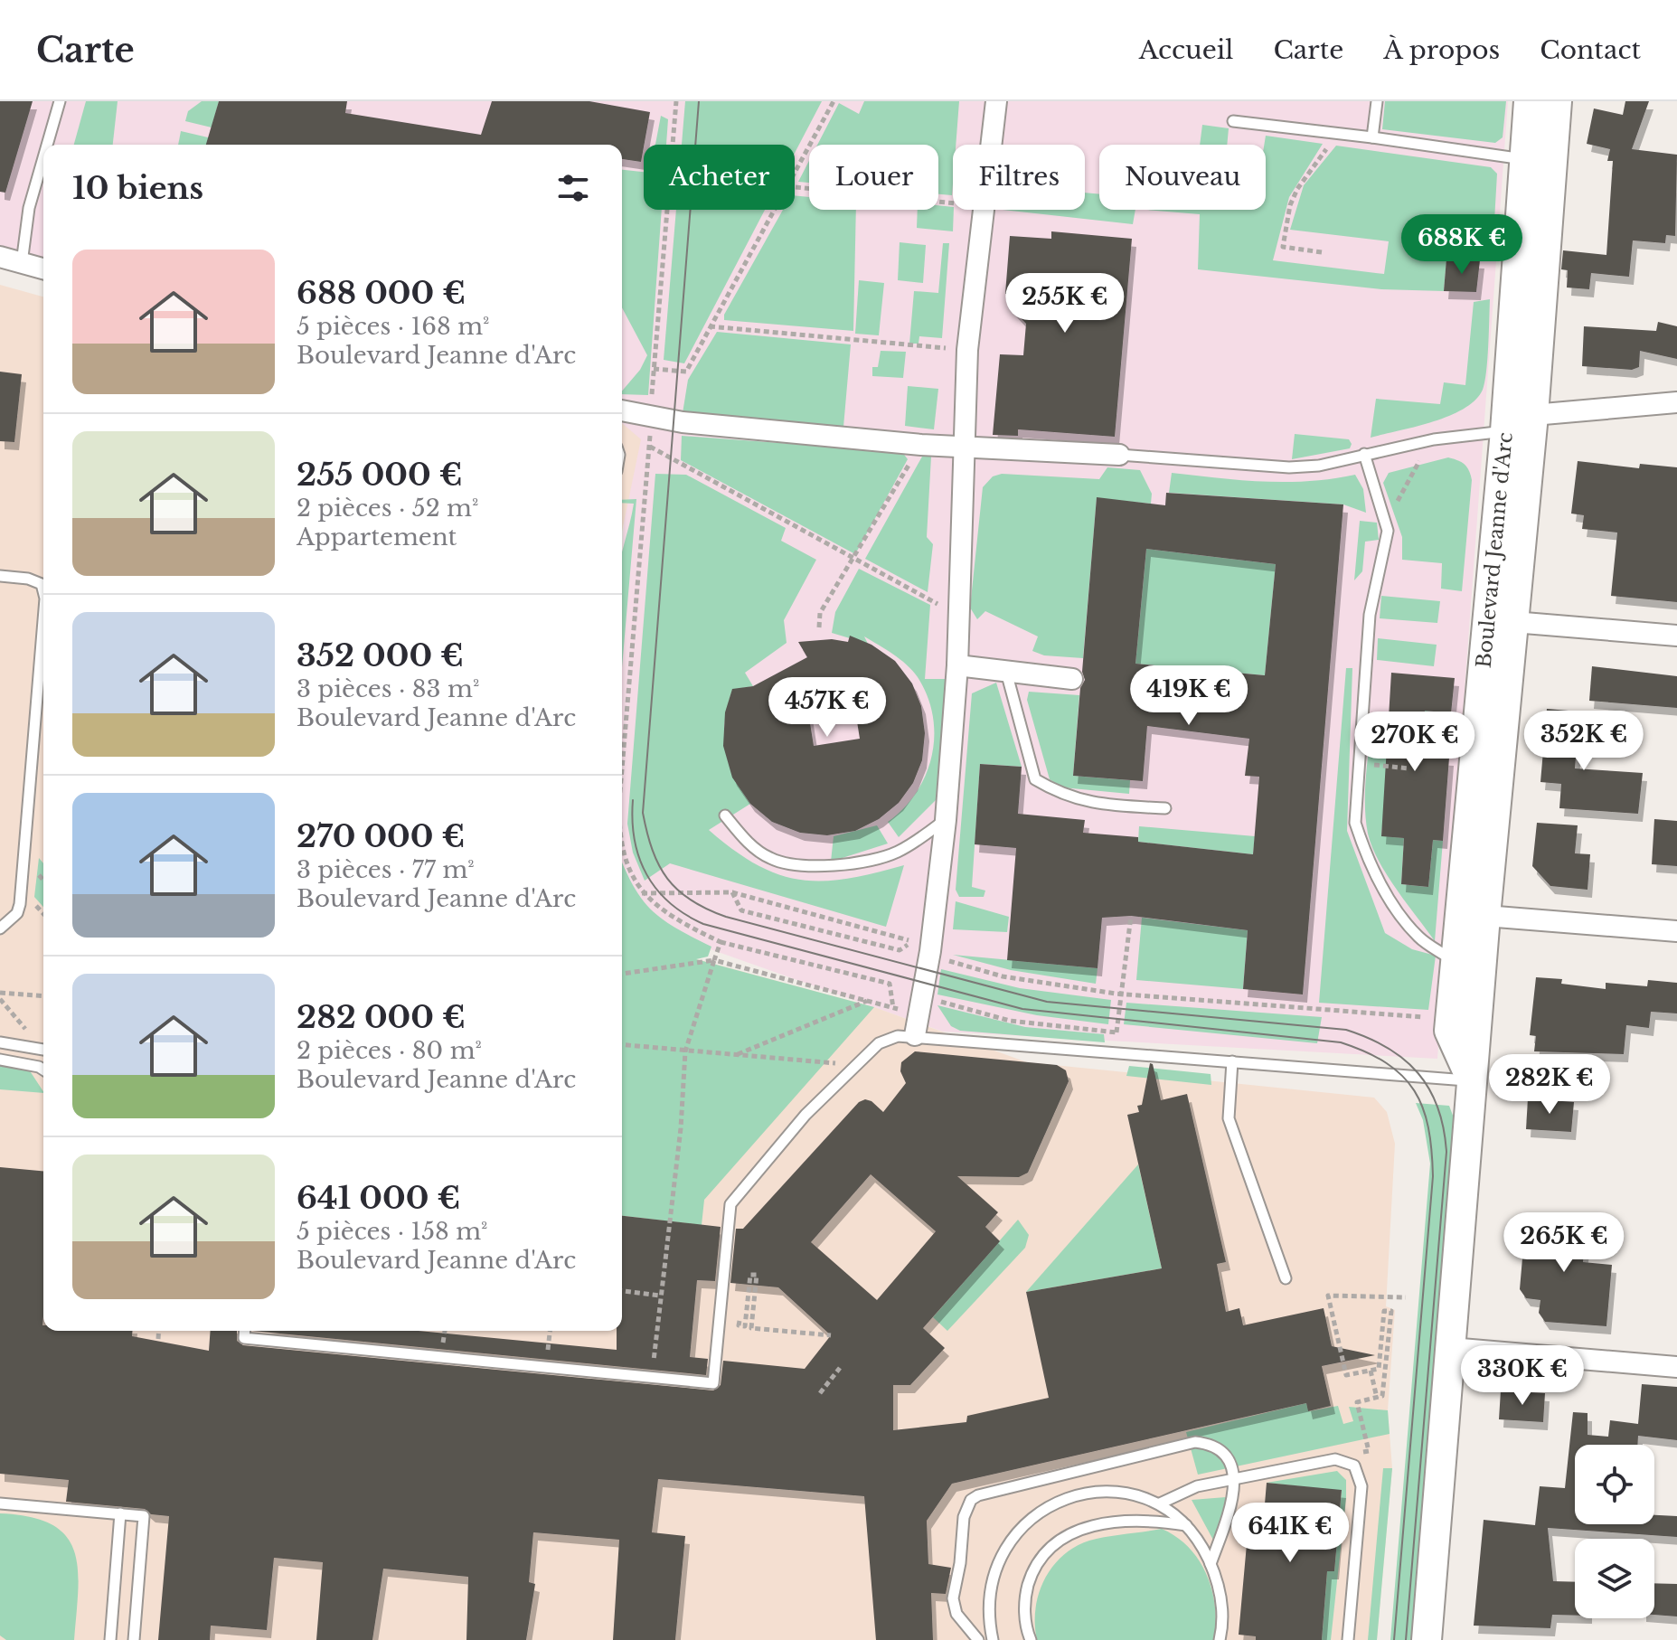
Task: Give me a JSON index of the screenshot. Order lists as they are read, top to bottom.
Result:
{
  "streets": {
    "main road": ["Boulevard Jeanne d'Arc"]
  },
  "page": {
    "header": "Carte",
    "nav": [
      "Accueil",
      "Carte",
      "À propos",
      "Contact"
    ],
    "chip": [
      "Acheter",
      "Louer",
      "Filtres",
      "Nouveau"
    ],
    "heading": "10 biens",
    "price": [
      "688K €",
      "255K €",
      "419K €",
      "457K €",
      "352K €",
      "270K €",
      "282K €",
      "265K €",
      "330K €",
      "641K €"
    ],
    "list": [
      {
        "name": "688 000 €",
        "note": "5 pièces · 168 m² · Boulevard Jeanne d'Arc"
      },
      {
        "name": "255 000 €",
        "note": "2 pièces · 52 m² · Appartement"
      },
      {
        "name": "352 000 €",
        "note": "3 pièces · 83 m² · Boulevard Jeanne d'Arc"
      },
      {
        "name": "270 000 €",
        "note": "3 pièces · 77 m² · Boulevard Jeanne d'Arc"
      },
      {
        "name": "282 000 €",
        "note": "2 pièces · 80 m² · Boulevard Jeanne d'Arc"
      },
      {
        "name": "641 000 €",
        "note": "5 pièces · 158 m² · Boulevard Jeanne d'Arc"
      }
    ]
  }
}
